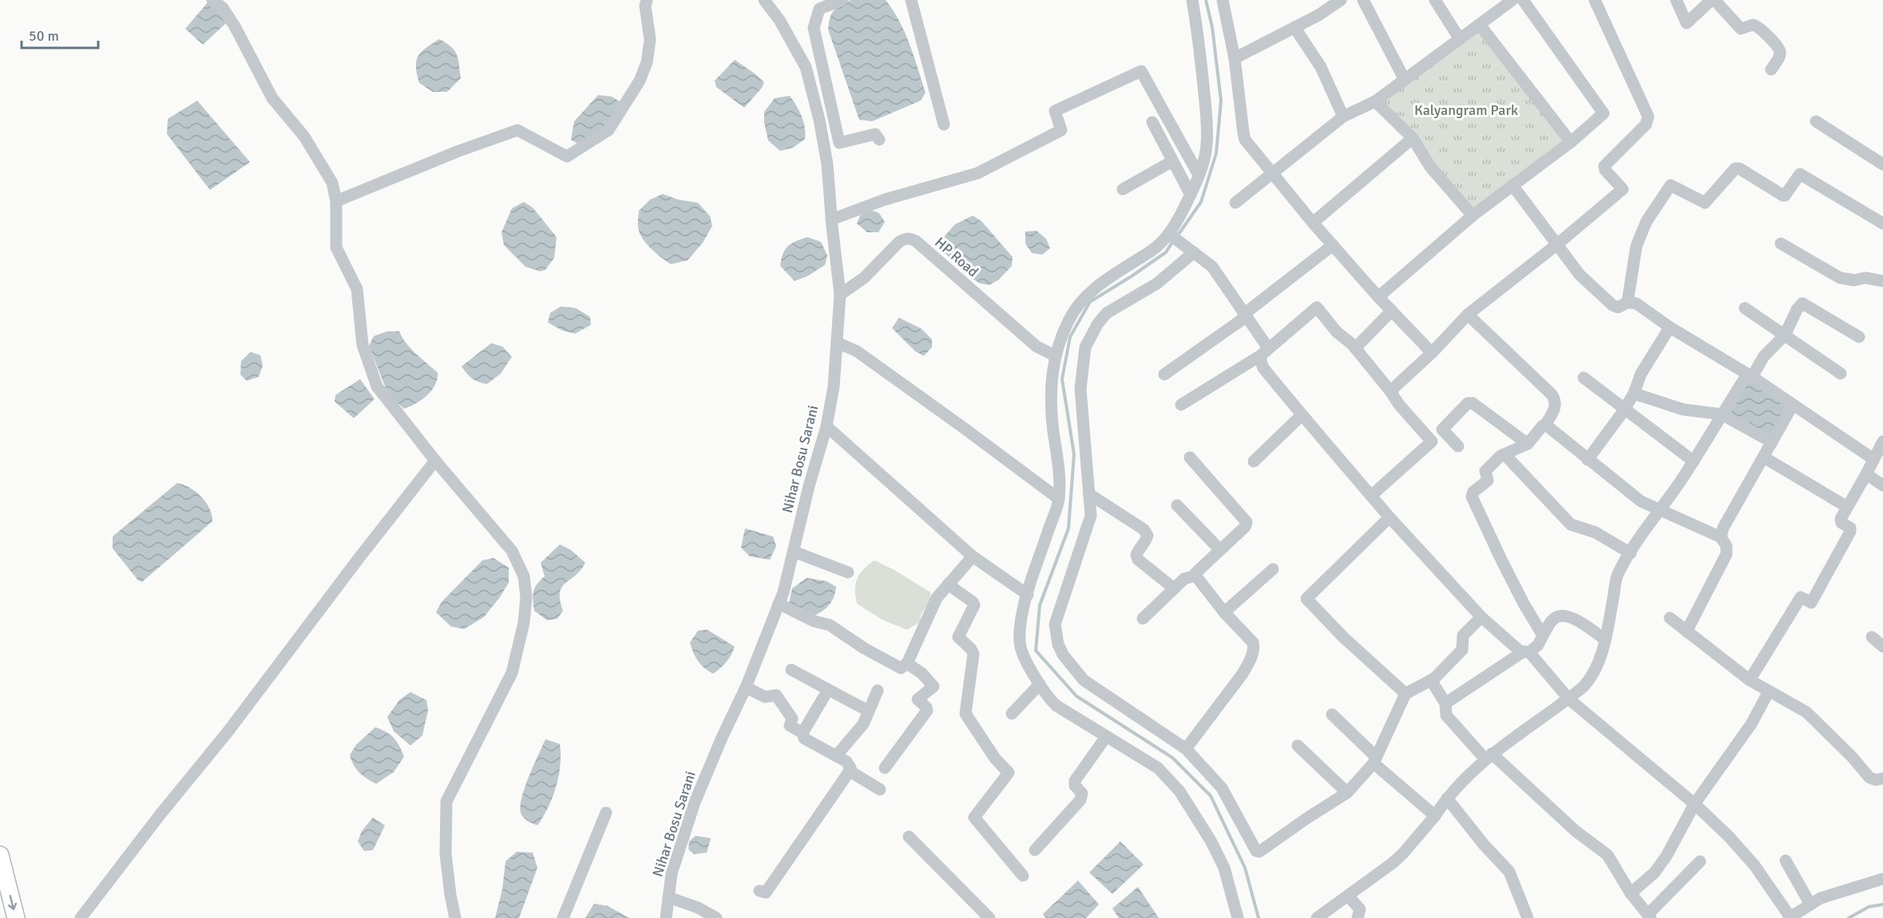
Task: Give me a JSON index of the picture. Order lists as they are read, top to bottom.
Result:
{
  "streets": {
    "street": ["HP Road", "Nihar Bosu Sarani"]
  },
  "crossings": [
    ["HP Road", "Nihar Bosu Sarani"]
  ],
  "parks": ["Kalyangram Park"],
  "scale_bar": "50 m"
}
